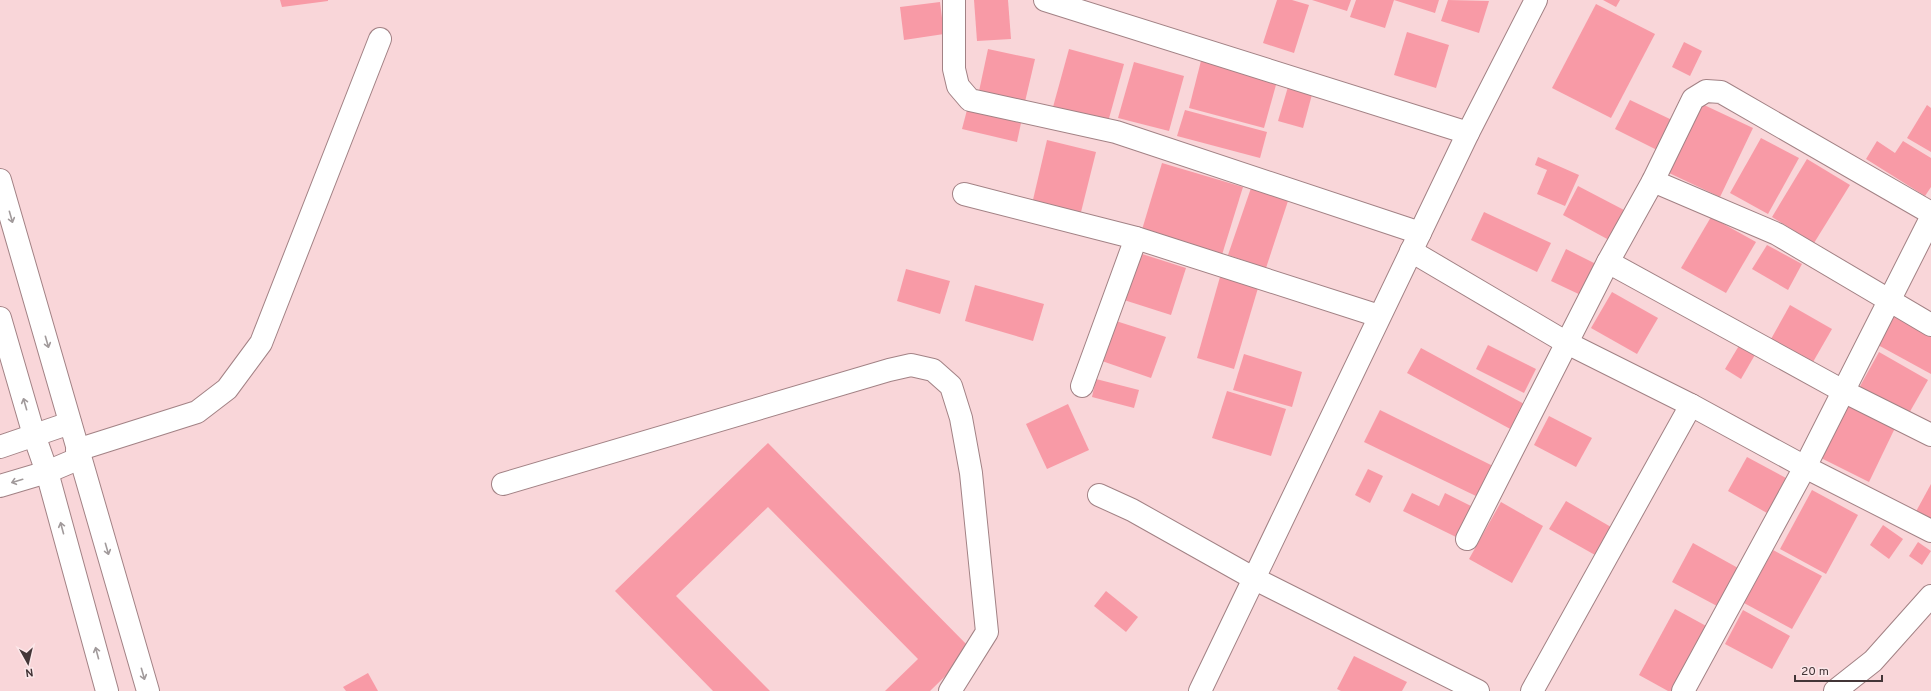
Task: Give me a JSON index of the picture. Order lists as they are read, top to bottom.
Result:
{
  "scale_bar": "20 m",
  "north": "bottom"
}
